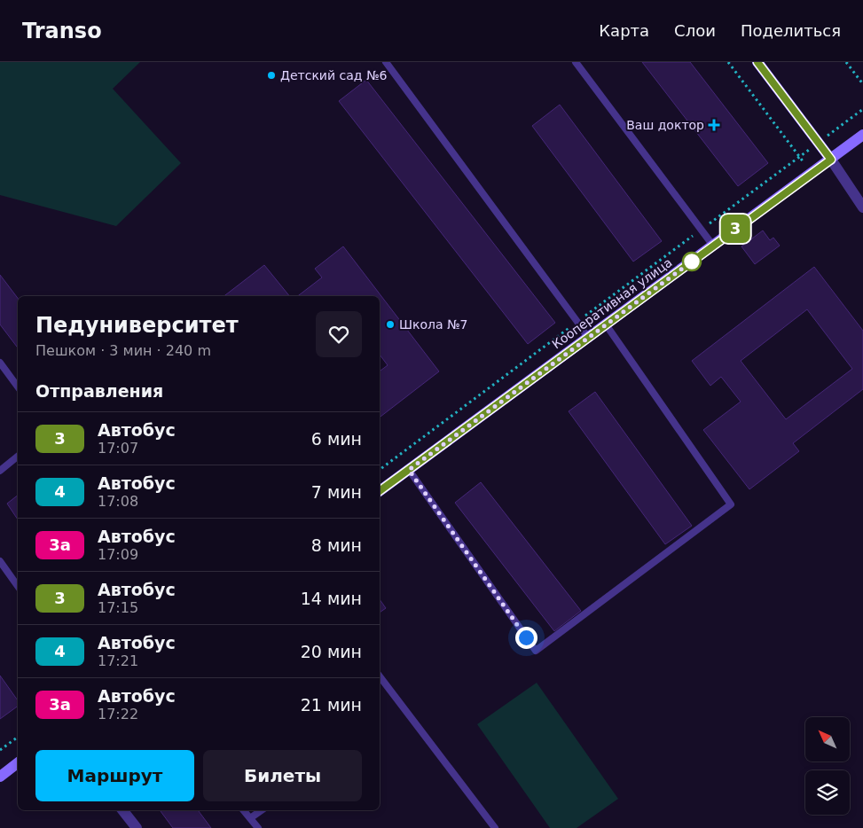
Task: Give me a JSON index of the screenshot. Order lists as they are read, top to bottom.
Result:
{
  "streets": {
    "street": ["Кооперативная улица"]
  },
  "places": {
    "other": ["Детский сад №6", "Школа №7"],
    "health": ["Ваш доктор"]
  },
  "lines": ["bus line 3"],
  "north": "top left",
  "page": {
    "header": "Transo",
    "nav": ["Карта", "Слои", "Поделиться"],
    "on_map": "3",
    "heading": [
      ["Педуниверситет", "Пешком · 3 мин · 240 m"],
      "Отправления"
    ],
    "list": [
      {
        "mark": "3",
        "name": "Автобус",
        "note": "17:07",
        "value": "6 мин"
      },
      {
        "mark": "4",
        "name": "Автобус",
        "note": "17:08",
        "value": "7 мин"
      },
      {
        "mark": "3а",
        "name": "Автобус",
        "note": "17:09",
        "value": "8 мин"
      },
      {
        "mark": "3",
        "name": "Автобус",
        "note": "17:15",
        "value": "14 мин"
      },
      {
        "mark": "4",
        "name": "Автобус",
        "note": "17:21",
        "value": "20 мин"
      },
      {
        "mark": "3а",
        "name": "Автобус",
        "note": "17:22",
        "value": "21 мин"
      }
    ],
    "buttons": ["Маршрут", "Билеты"]
  }
}
